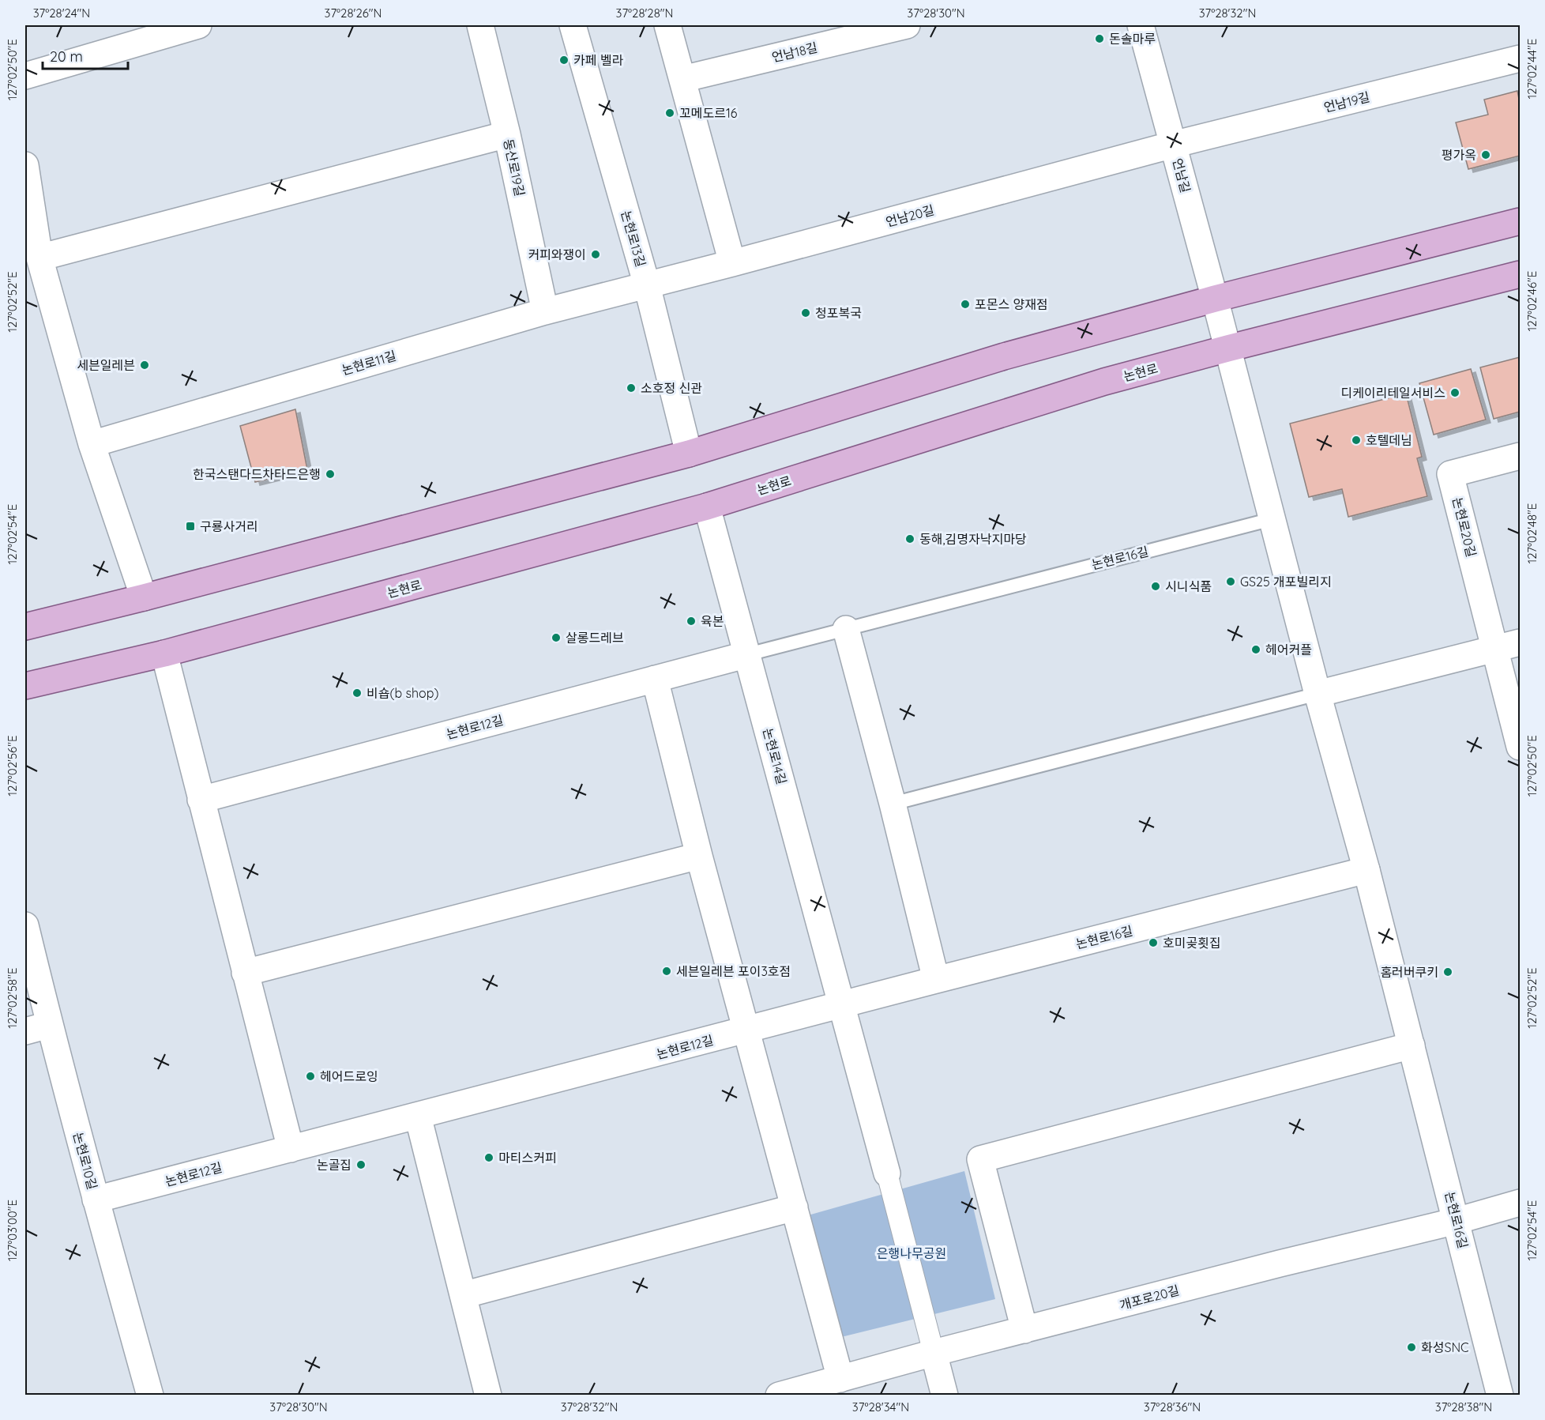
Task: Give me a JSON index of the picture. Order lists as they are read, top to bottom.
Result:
{
  "streets": {
    "main road": ["논현로"],
    "street": [
      "언남18길",
      "언남19길",
      "동산로19길",
      "언남길",
      "언남20길",
      "논현로13길",
      "논현로11길",
      "논현로20길",
      "논현로16길",
      "논현로12길",
      "논현로14길",
      "논현로10길",
      "개포로20길"
    ]
  },
  "crossings": [
    ["언남19길", "언남길"],
    ["언남19길", "언남20길"],
    ["동산로19길", "논현로11길"],
    ["언남길", "언남20길"],
    ["언남길", "논현로16길"],
    ["언남20길", "논현로13길"],
    ["언남20길", "논현로11길"],
    ["논현로13길", "논현로11길"],
    ["논현로", "논현로16길"],
    ["논현로", "논현로14길"],
    ["논현로16길", "논현로12길"],
    ["논현로16길", "논현로14길"],
    ["논현로16길", "개포로20길"],
    ["논현로12길", "논현로14길"],
    ["논현로12길", "논현로10길"]
  ],
  "parks": ["은행나무공원"],
  "places": {
    "other": [
      "돈솔마루",
      "카페 벨라",
      "꼬메도르16",
      "평가옥",
      "커피와쟁이",
      "포몬스 양재점",
      "청포복국",
      "세븐일레븐",
      "소호정 신관",
      "디케이리테일서비스",
      "호텔데님",
      "한국스탠다드차타드은행",
      "동해,김명자낙지마당",
      "GS25 개포빌리지",
      "시니식품",
      "육본",
      "살롱드레브",
      "헤어커플",
      "비숍(b shop)",
      "호미곶횟집",
      "세븐일레븐 포이3호점",
      "홈러버쿠키",
      "헤어드로잉",
      "마티스커피",
      "논골집",
      "화성SNC"
    ],
    "transit": ["구룡사거리"]
  },
  "scale_bar": "20 m",
  "coordinates": [
    "37°28'24\"N",
    "37°28'26\"N",
    "37°28'28\"N",
    "37°28'30\"N",
    "37°28'32\"N",
    "127°02'44\"E",
    "127°02'50\"E",
    "127°02'46\"E",
    "127°02'52\"E",
    "127°02'48\"E",
    "127°02'54\"E",
    "127°02'56\"E",
    "127°02'58\"E",
    "127°03'00\"E",
    "37°28'34\"N",
    "37°28'36\"N",
    "37°28'38\"N"
  ]
}
